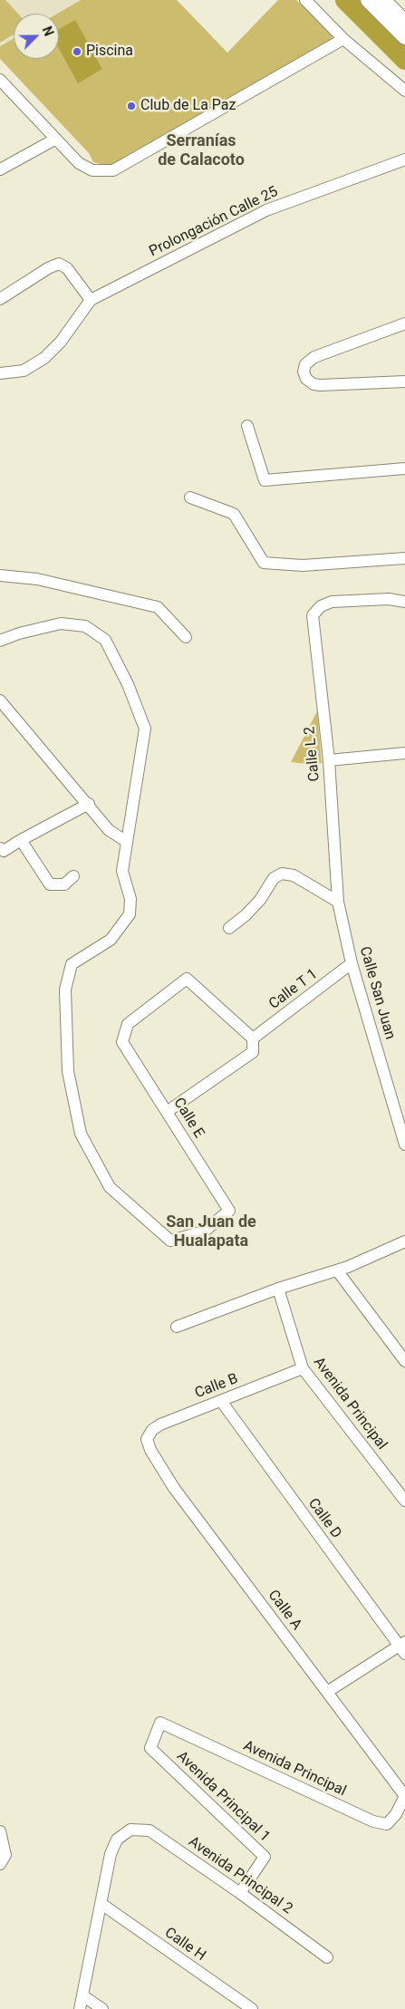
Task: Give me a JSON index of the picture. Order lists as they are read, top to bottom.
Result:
{
  "streets": {
    "street": [
      "Prolongación Calle 25",
      "Calle L 2",
      "Calle T 1",
      "Calle San Juan",
      "Calle E",
      "Calle B",
      "Avenida Principal",
      "Calle D",
      "Calle A",
      "Avenida Principal 1",
      "Avenida Principal 2",
      "Calle H"
    ]
  },
  "crossings": [
    ["Calle L 2", "Calle San Juan"],
    ["Calle T 1", "Calle San Juan"],
    ["Calle T 1", "Calle E"],
    ["Calle B", "Avenida Principal"],
    ["Calle B", "Calle D"],
    ["Calle B", "Calle A"],
    ["Avenida Principal", "Calle A"],
    ["Avenida Principal", "Avenida Principal 1"],
    ["Avenida Principal 1", "Avenida Principal 2"],
    ["Avenida Principal 2", "Calle H"]
  ],
  "districts": ["Serranías de Calacoto", "San Juan de Hualapata"],
  "places": ["Piscina", "Club de La Paz"],
  "north": "top right"
}
